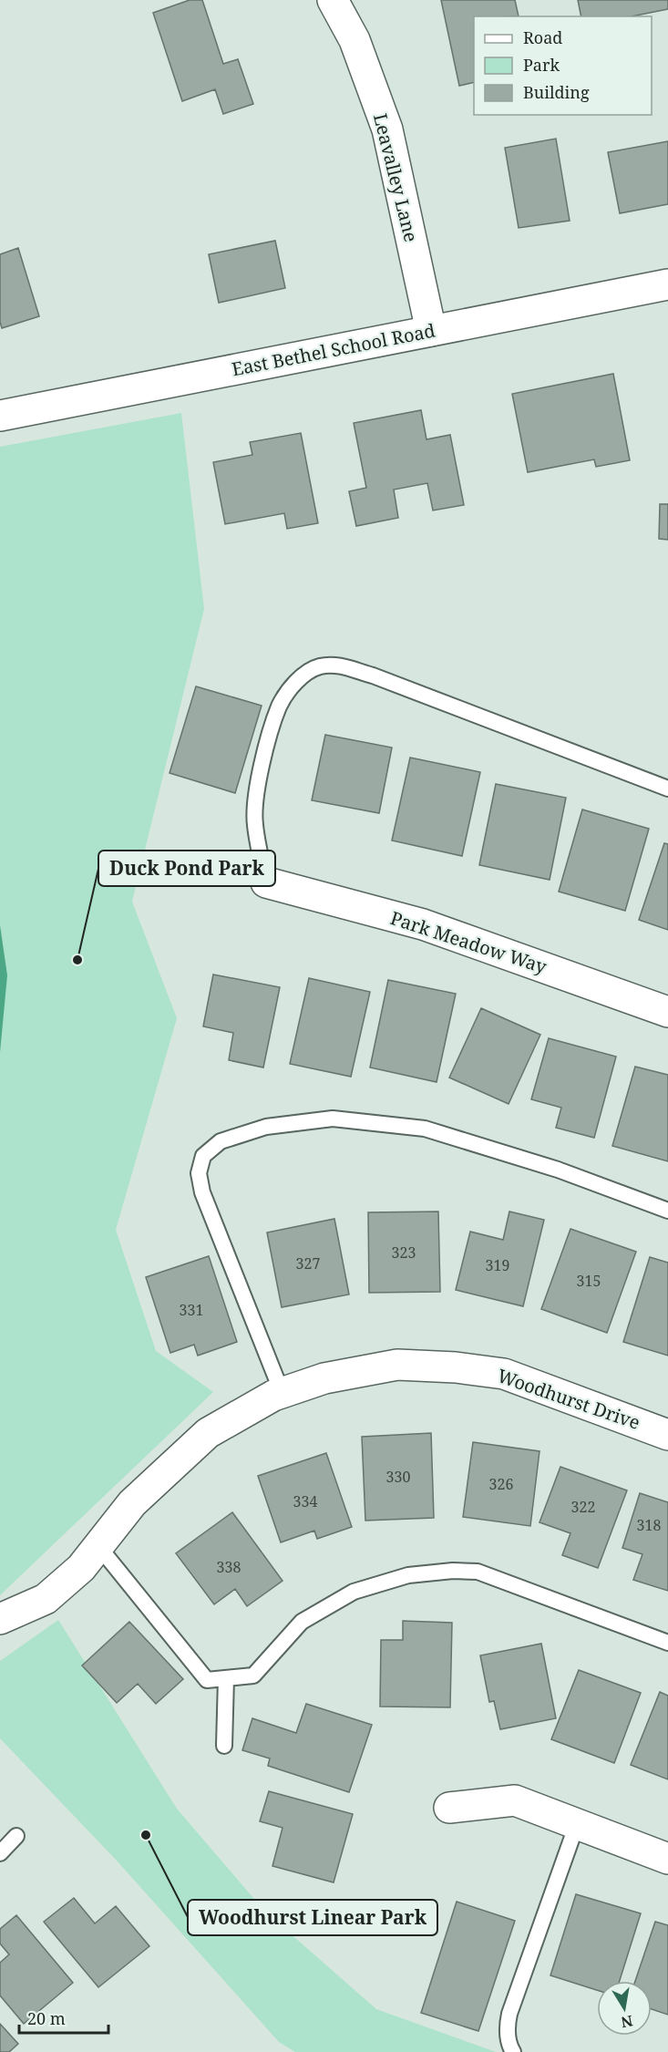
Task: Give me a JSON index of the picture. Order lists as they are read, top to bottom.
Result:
{
  "streets": {
    "street": [
      "Leavalley Lane",
      "East Bethel School Road",
      "Park Meadow Way",
      "Woodhurst Drive"
    ]
  },
  "crossings": [
    ["Leavalley Lane", "East Bethel School Road"]
  ],
  "places": ["Duck Pond Park", "Woodhurst Linear Park"],
  "house_numbers": [
    "323",
    "327",
    "319",
    "315",
    "331",
    "330",
    "326",
    "334",
    "322",
    "318",
    "338"
  ],
  "legend": ["Road", "Park", "Building"],
  "scale_bar": "20 m",
  "north": "bottom"
}
